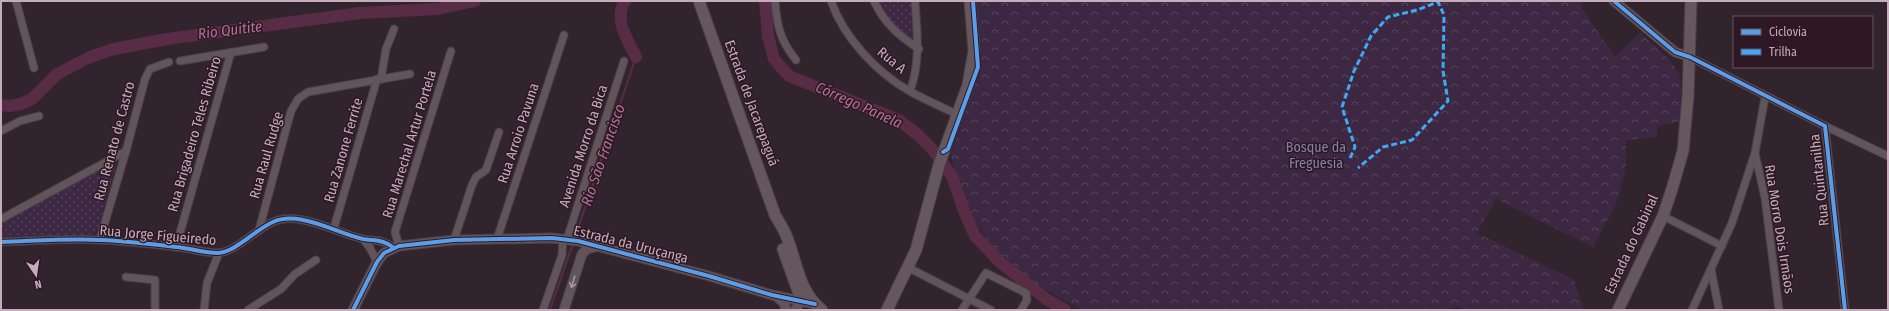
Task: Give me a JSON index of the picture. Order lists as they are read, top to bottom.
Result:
{
  "streets": {
    "main road": ["Estrada de Jacarepaguá", "Estrada do Gabinal"],
    "street": [
      "Rua A",
      "Rua Arroio Pavuna",
      "Rua Brigadeiro Teles Ribeiro",
      "Rua Renato de Castro",
      "Rua Marechal Artur Portela",
      "Avenida Morro da Bica",
      "Rua Zanone Ferrite",
      "Rua Raul Rudge",
      "Rua Quintanilha",
      "Rua Morro Dois Irmãos",
      "Rua Jorge Figueiredo",
      "Estrada da Uruçanga"
    ]
  },
  "crossings": [
    ["Estrada de Jacarepaguá", "Estrada da Uruçanga"],
    ["Rua Arroio Pavuna", "Estrada da Uruçanga"],
    ["Rua Brigadeiro Teles Ribeiro", "Rua Jorge Figueiredo"],
    ["Rua Renato de Castro", "Rua Jorge Figueiredo"],
    ["Rua Marechal Artur Portela", "Rua Jorge Figueiredo"],
    ["Rua Marechal Artur Portela", "Estrada da Uruçanga"],
    ["Avenida Morro da Bica", "Estrada da Uruçanga"],
    ["Rua Zanone Ferrite", "Rua Raul Rudge"],
    ["Rua Zanone Ferrite", "Rua Jorge Figueiredo"],
    ["Rua Raul Rudge", "Rua Jorge Figueiredo"],
    ["Rua Quintanilha", "Estrada do Gabinal"],
    ["Rua Jorge Figueiredo", "Estrada da Uruçanga"]
  ],
  "water": ["Rio Quitite", "Córrego Panela", "Rio São Francisco"],
  "parks": ["Bosque da Freguesia"],
  "legend": ["Ciclovia", "Trilha"],
  "north": "bottom"
}
